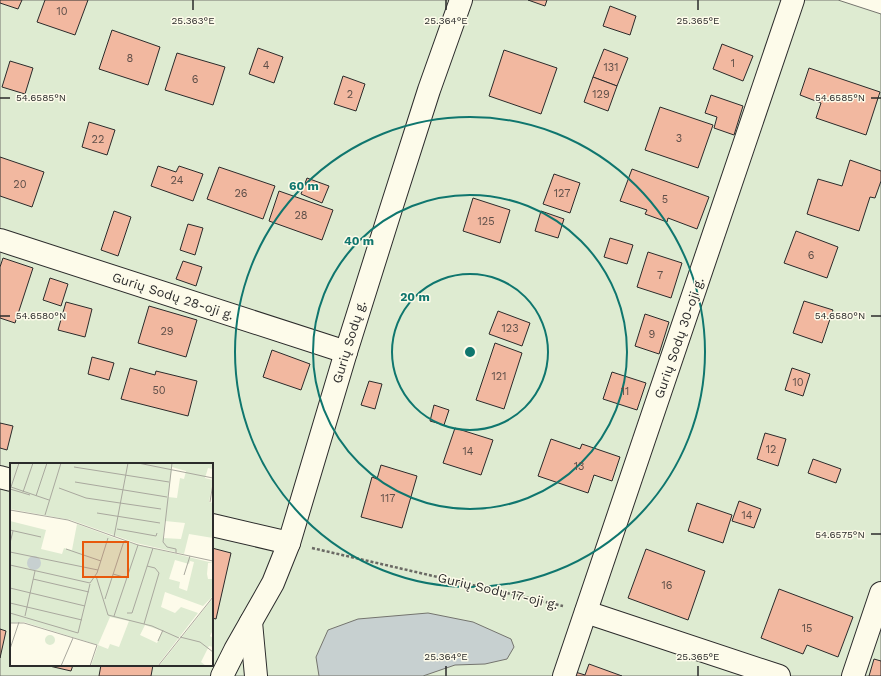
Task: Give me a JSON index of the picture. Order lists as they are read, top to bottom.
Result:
{
  "streets": {
    "street": ["Gurių Sodų 28-oji g.", "Gurių Sodų 30-oji g.", "Gurių Sodų g."],
    "path": ["Gurių Sodų 17-oji g."]
  },
  "crossings": [
    ["Gurių Sodų 28-oji g.", "Gurių Sodų g."],
    ["Gurių Sodų 30-oji g.", "Gurių Sodų 17-oji g."],
    ["Gurių Sodų g.", "Gurių Sodų 17-oji g."]
  ],
  "house_numbers": [
    "10",
    "8",
    "1",
    "4",
    "131",
    "6",
    "2",
    "129",
    "3",
    "22",
    "24",
    "20",
    "26",
    "127",
    "5",
    "28",
    "125",
    "6",
    "7",
    "123",
    "29",
    "9",
    "121",
    "10",
    "50",
    "11",
    "12",
    "14",
    "13",
    "117",
    "14",
    "16",
    "15"
  ],
  "coordinates": [
    "25.363°E",
    "25.364°E",
    "25.365°E",
    "54.6585°N",
    "54.6580°N",
    "54.6575°N"
  ],
  "rings": ["60 m", "40 m", "20 m"]
}
